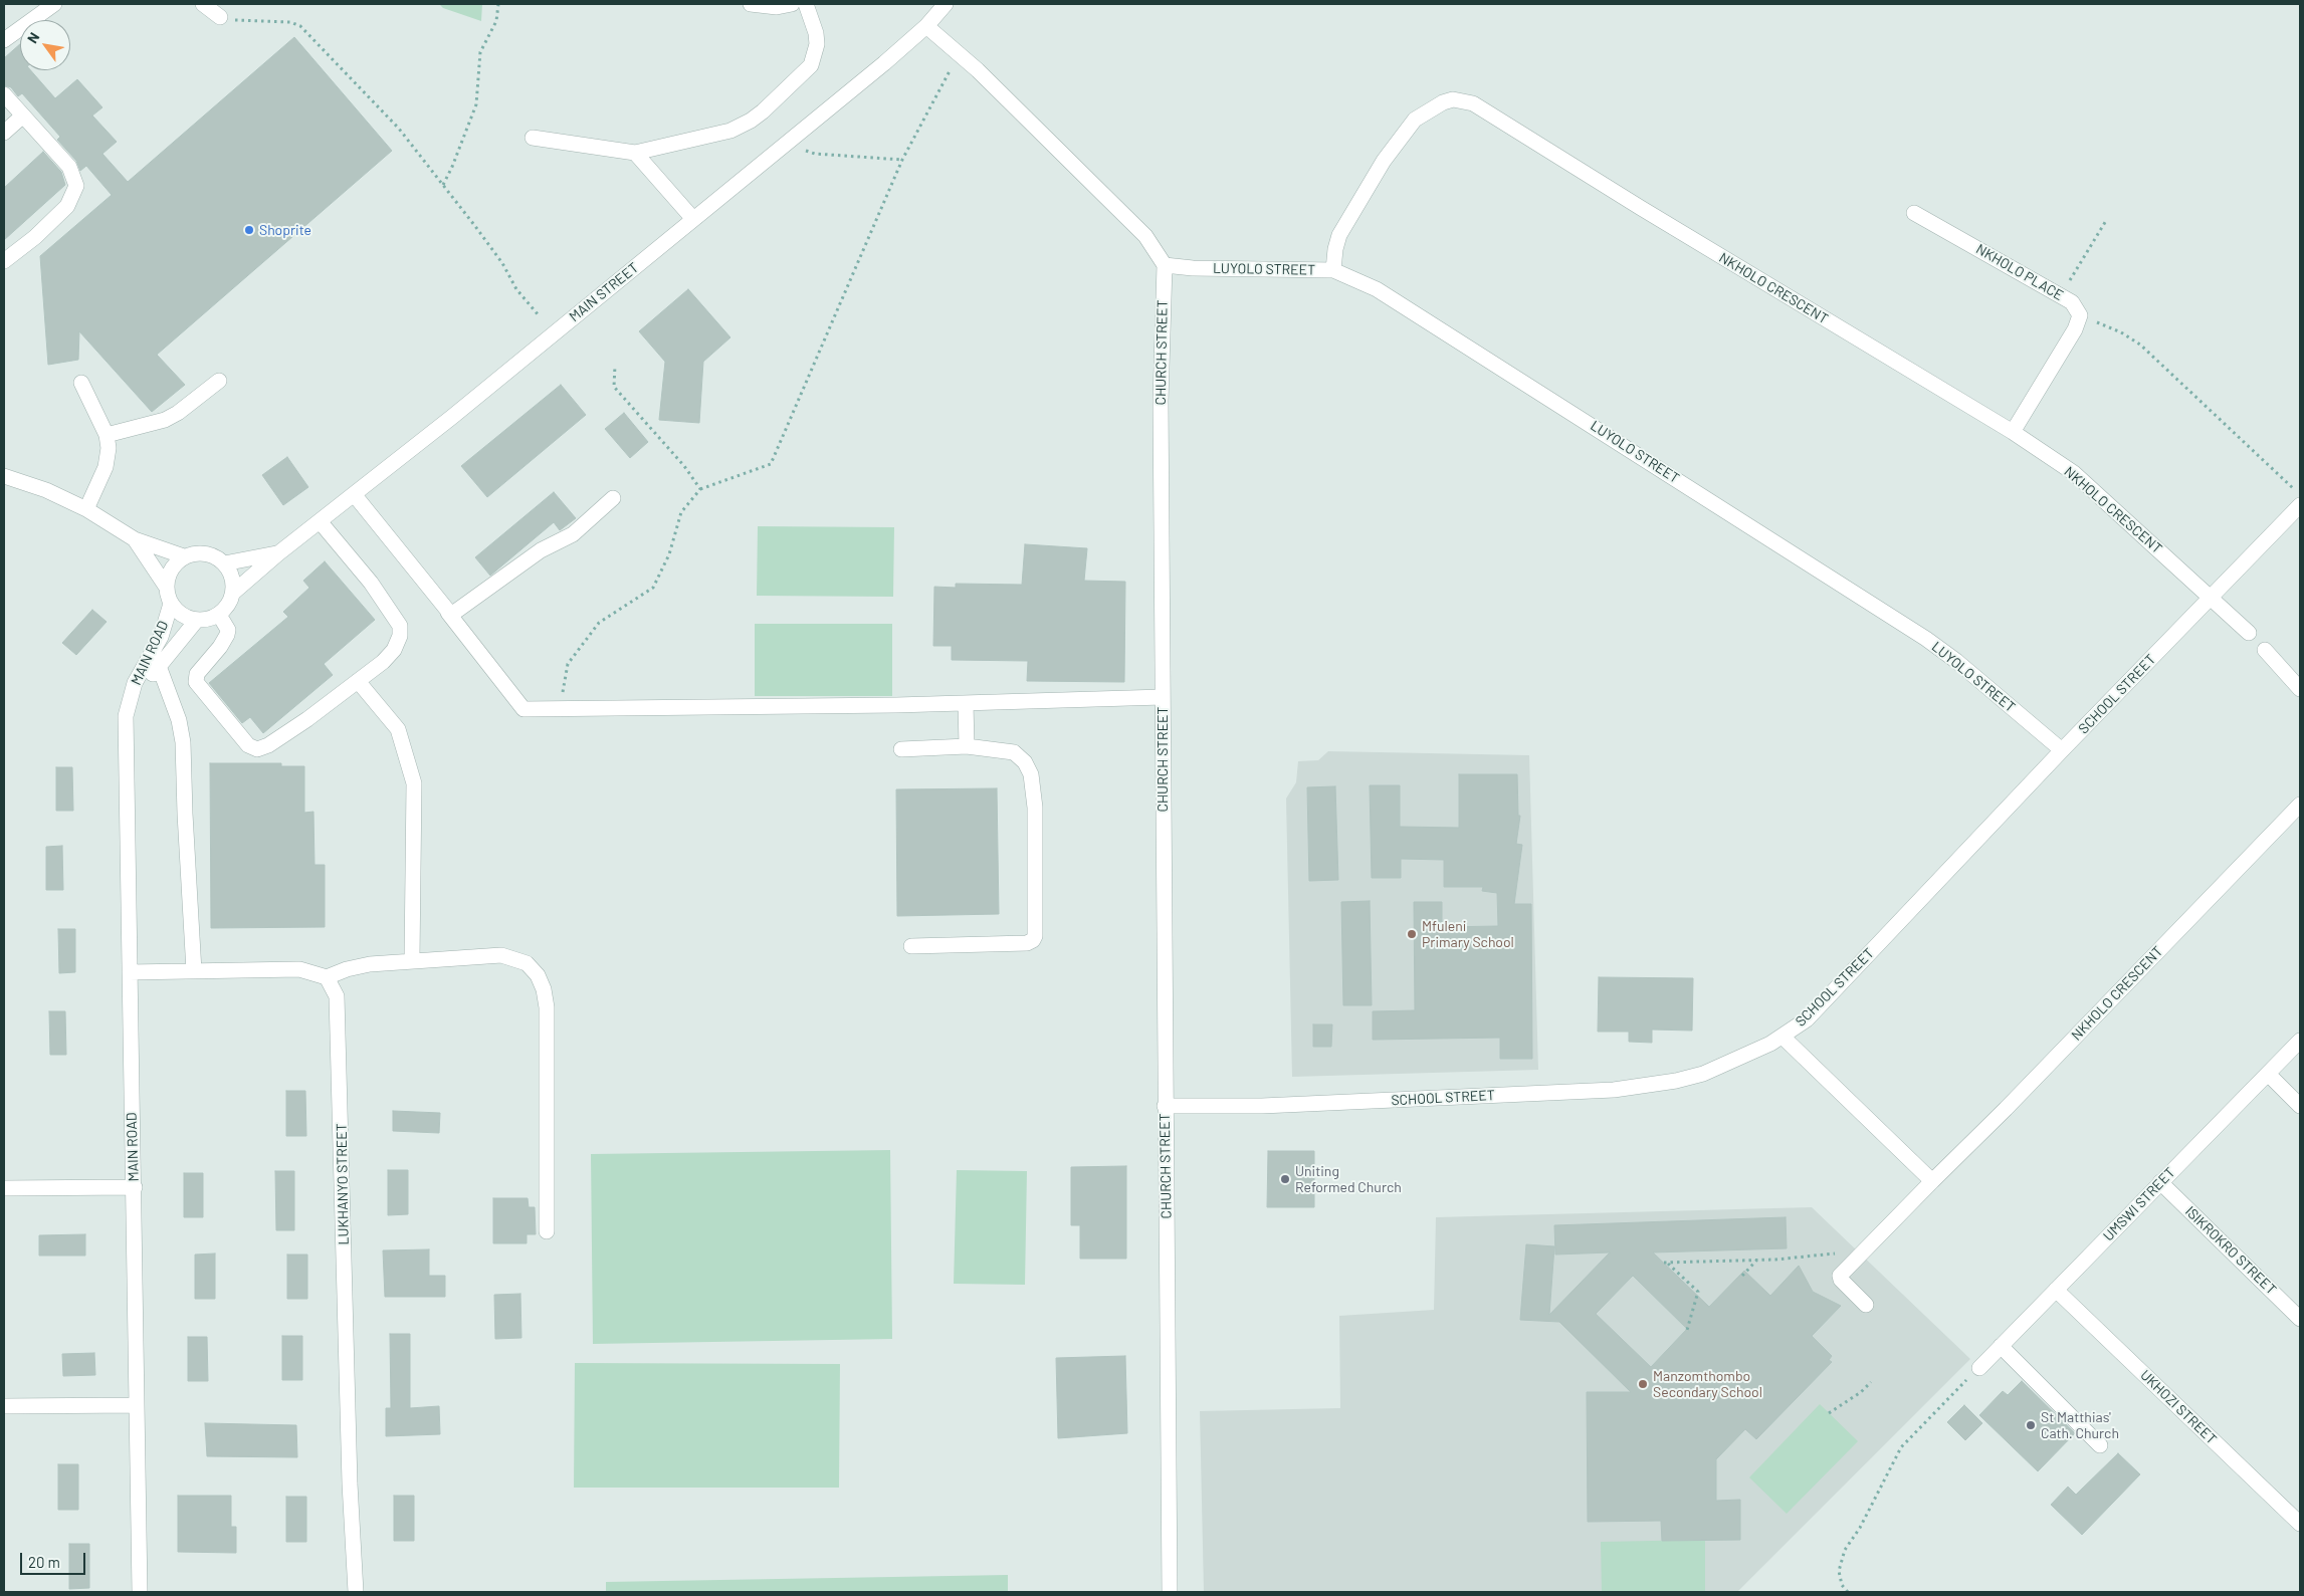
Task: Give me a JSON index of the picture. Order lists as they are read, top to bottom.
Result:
{
  "streets": {
    "street": [
      "LUYOLO STREET",
      "NKHOLO PLACE",
      "NKHOLO CRESCENT",
      "MAIN STREET",
      "CHURCH STREET",
      "MAIN ROAD",
      "SCHOOL STREET",
      "LUKHANYO STREET",
      "UMSWI STREET",
      "ISIKROKRO STREET",
      "UKHOZI STREET"
    ]
  },
  "crossings": [
    ["LUYOLO STREET", "NKHOLO CRESCENT"],
    ["LUYOLO STREET", "CHURCH STREET"],
    ["LUYOLO STREET", "SCHOOL STREET"],
    ["NKHOLO CRESCENT", "SCHOOL STREET"],
    ["MAIN STREET", "MAIN ROAD"],
    ["CHURCH STREET", "SCHOOL STREET"],
    ["UMSWI STREET", "ISIKROKRO STREET"],
    ["UMSWI STREET", "UKHOZI STREET"]
  ],
  "places": [
    "Shoprite",
    "Mfuleni Primary School",
    "Uniting Reformed Church",
    "Manzomthombo Secondary School",
    "St Matthias' Cath. Church"
  ],
  "scale_bar": "20 m",
  "north": "top left"
}
